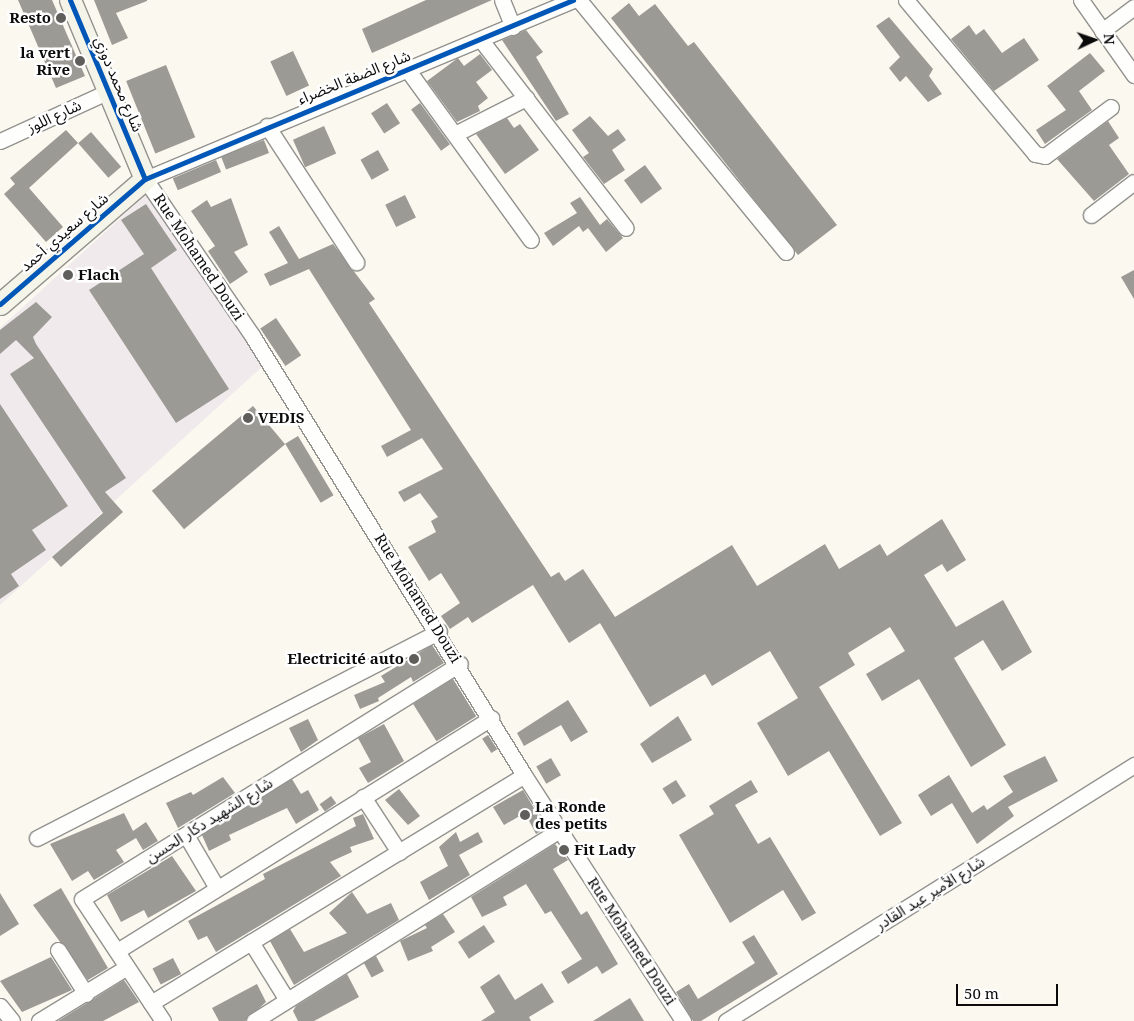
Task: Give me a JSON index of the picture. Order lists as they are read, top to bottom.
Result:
{
  "streets": {
    "street": [
      "شارع الضفة الخضراء",
      "شارع محمد دوزي",
      "شارع اللوز",
      "شارع سعيدي أحمد",
      "Rue Mohamed Douzi",
      "شارع الشهيد دكار الحسن",
      "شارع الأمير عبد القادر"
    ]
  },
  "crossings": [
    ["شارع الضفة الخضراء", "شارع محمد دوزي"],
    ["شارع الضفة الخضراء", "شارع سعيدي أحمد"],
    ["شارع الضفة الخضراء", "Rue Mohamed Douzi"],
    ["شارع محمد دوزي", "شارع اللوز"],
    ["شارع محمد دوزي", "شارع سعيدي أحمد"],
    ["شارع محمد دوزي", "Rue Mohamed Douzi"],
    ["شارع سعيدي أحمد", "Rue Mohamed Douzi"],
    ["Rue Mohamed Douzi", "شارع الشهيد دكار الحسن"]
  ],
  "places": [
    "Resto",
    "la vert Rive",
    "Flach",
    "VEDIS",
    "Electricité auto",
    "La Ronde des petits",
    "Fit Lady"
  ],
  "scale_bar": "50 m",
  "north": "right"
}
